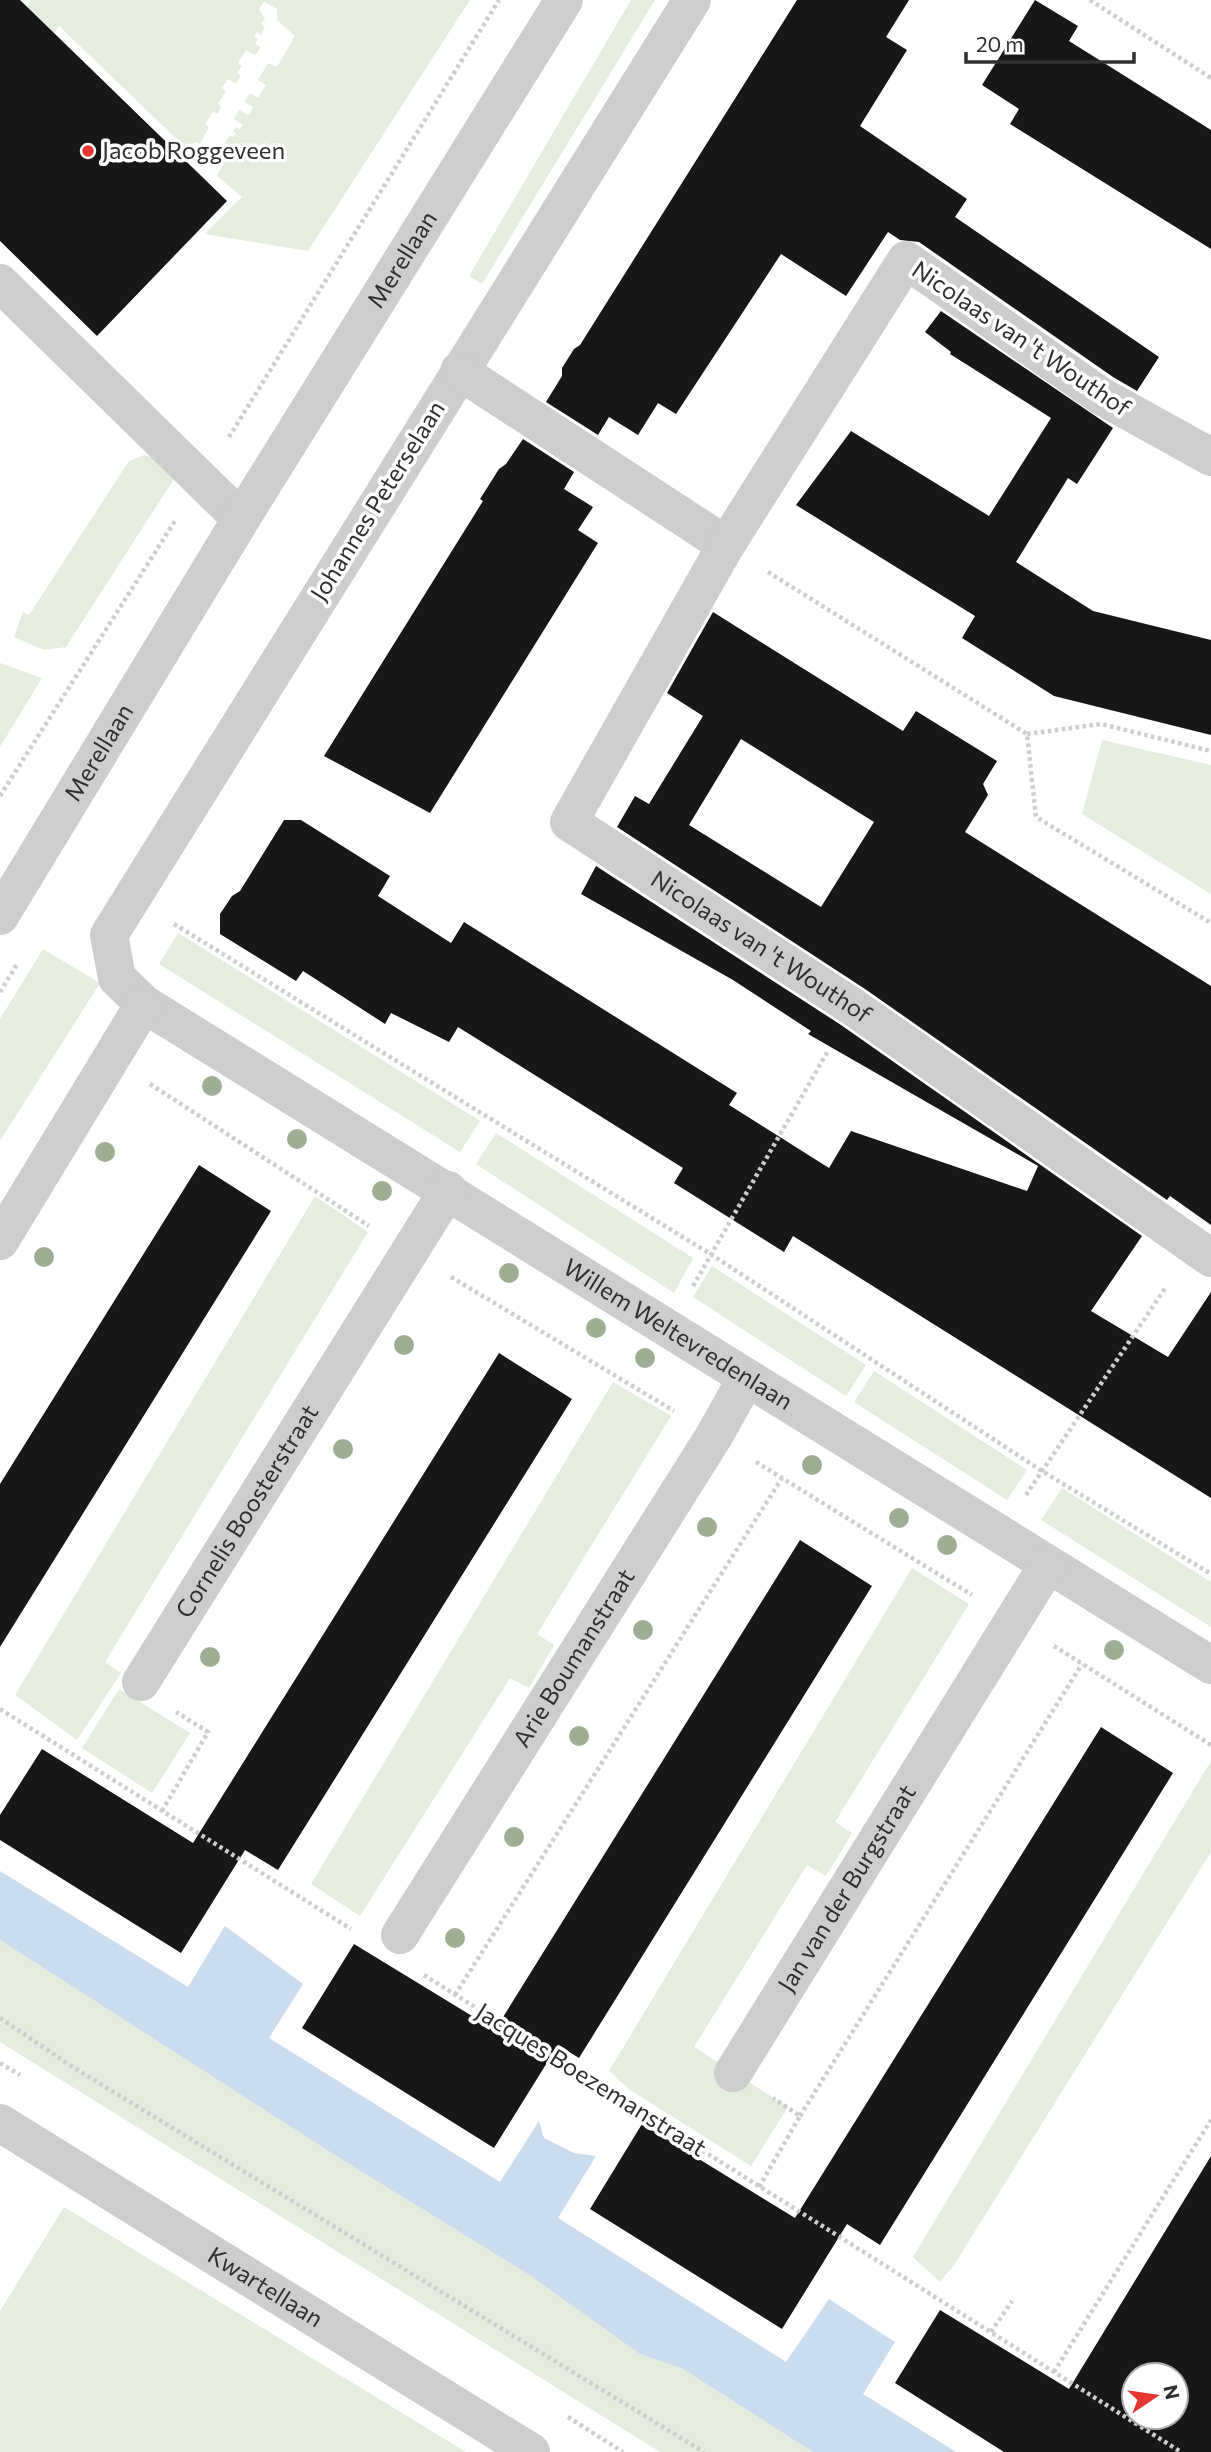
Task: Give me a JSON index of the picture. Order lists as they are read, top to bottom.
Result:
{
  "streets": {
    "street": [
      "Merellaan",
      "Nicolaas van 't Wouthof",
      "Johannes Peterselaan",
      "Willem Weltevredenlaan",
      "Cornelis Boosterstraat",
      "Arie Boumanstraat",
      "Jan van der Burgstraat",
      "Kwartellaan"
    ],
    "path": ["Jacques Boezemanstraat"]
  },
  "crossings": [
    ["Johannes Peterselaan", "Willem Weltevredenlaan"],
    ["Willem Weltevredenlaan", "Cornelis Boosterstraat"],
    ["Willem Weltevredenlaan", "Arie Boumanstraat"],
    ["Willem Weltevredenlaan", "Jan van der Burgstraat"]
  ],
  "places": ["Jacob Roggeveen"],
  "scale_bar": "20 m",
  "north": "right"
}
